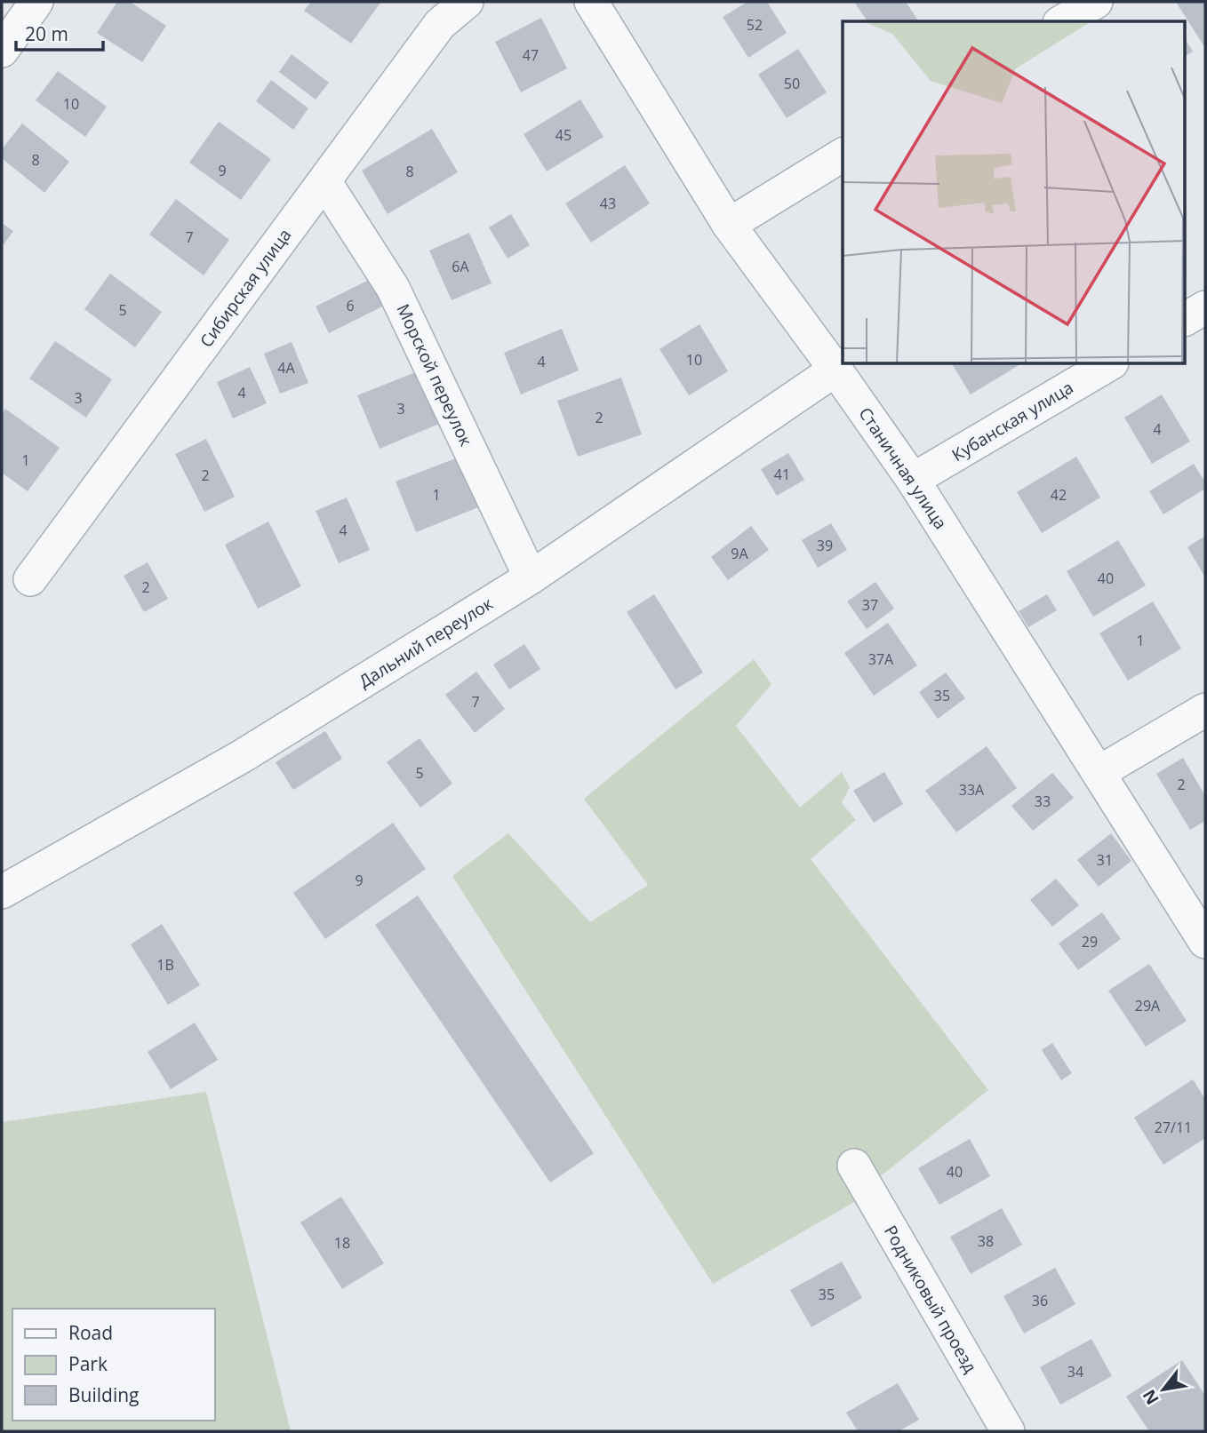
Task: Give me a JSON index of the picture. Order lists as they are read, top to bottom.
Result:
{
  "streets": {
    "street": [
      "Сибирская улица",
      "Морской переулок",
      "Кубанская улица",
      "Станичная улица",
      "Дальний переулок",
      "Родниковый проезд"
    ]
  },
  "crossings": [
    ["Сибирская улица", "Морской переулок"],
    ["Морской переулок", "Дальний переулок"],
    ["Кубанская улица", "Станичная улица"],
    ["Станичная улица", "Дальний переулок"]
  ],
  "house_numbers": [
    "52",
    "47",
    "50",
    "10",
    "45",
    "8",
    "9",
    "8",
    "43",
    "7",
    "6А",
    "6",
    "5",
    "10",
    "4",
    "4А",
    "4",
    "3",
    "3",
    "2",
    "4",
    "1",
    "41",
    "2",
    "1",
    "42",
    "4",
    "39",
    "9А",
    "40",
    "2",
    "37",
    "1",
    "37А",
    "35",
    "7",
    "5",
    "2",
    "33А",
    "33",
    "31",
    "9",
    "29",
    "1В",
    "29А",
    "27/11",
    "40",
    "38",
    "18",
    "35",
    "36",
    "34"
  ],
  "legend": ["Road", "Park", "Building"],
  "scale_bar": "20 m",
  "north": "bottom left"
}
